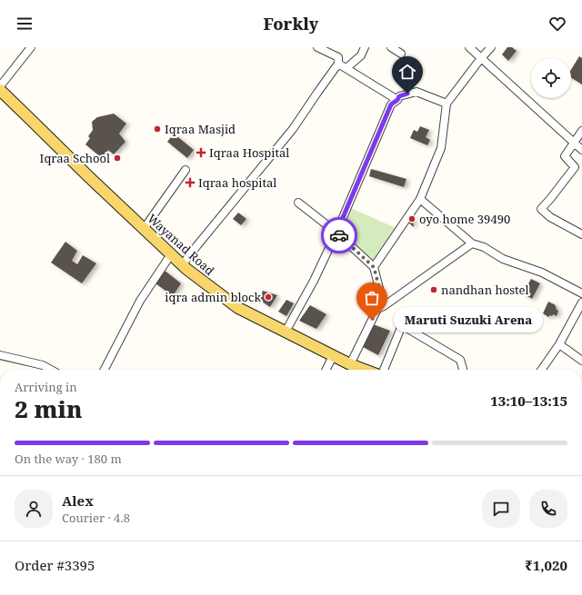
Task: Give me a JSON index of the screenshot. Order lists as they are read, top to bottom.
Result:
{
  "streets": {
    "main road": ["Wayanad Road"]
  },
  "places": {
    "other": [
      "Iqraa Masjid",
      "Iqraa School",
      "oyo home 39490",
      "nandhan hostel",
      "iqra admin block",
      "Maruti Suzuki Arena"
    ],
    "health": ["Iqraa Hospital", "Iqraa hospital"]
  },
  "page": {
    "header": "Forkly",
    "bubble": "Maruti Suzuki Arena",
    "heading": ["2 min", "Arriving in", "13:10–13:15"],
    "panel": [
      "Alex",
      "Courier · 4.8",
      "Order #3395",
      "₹1,020"
    ],
    "bar": "On the way · 180 m"
  }
}
